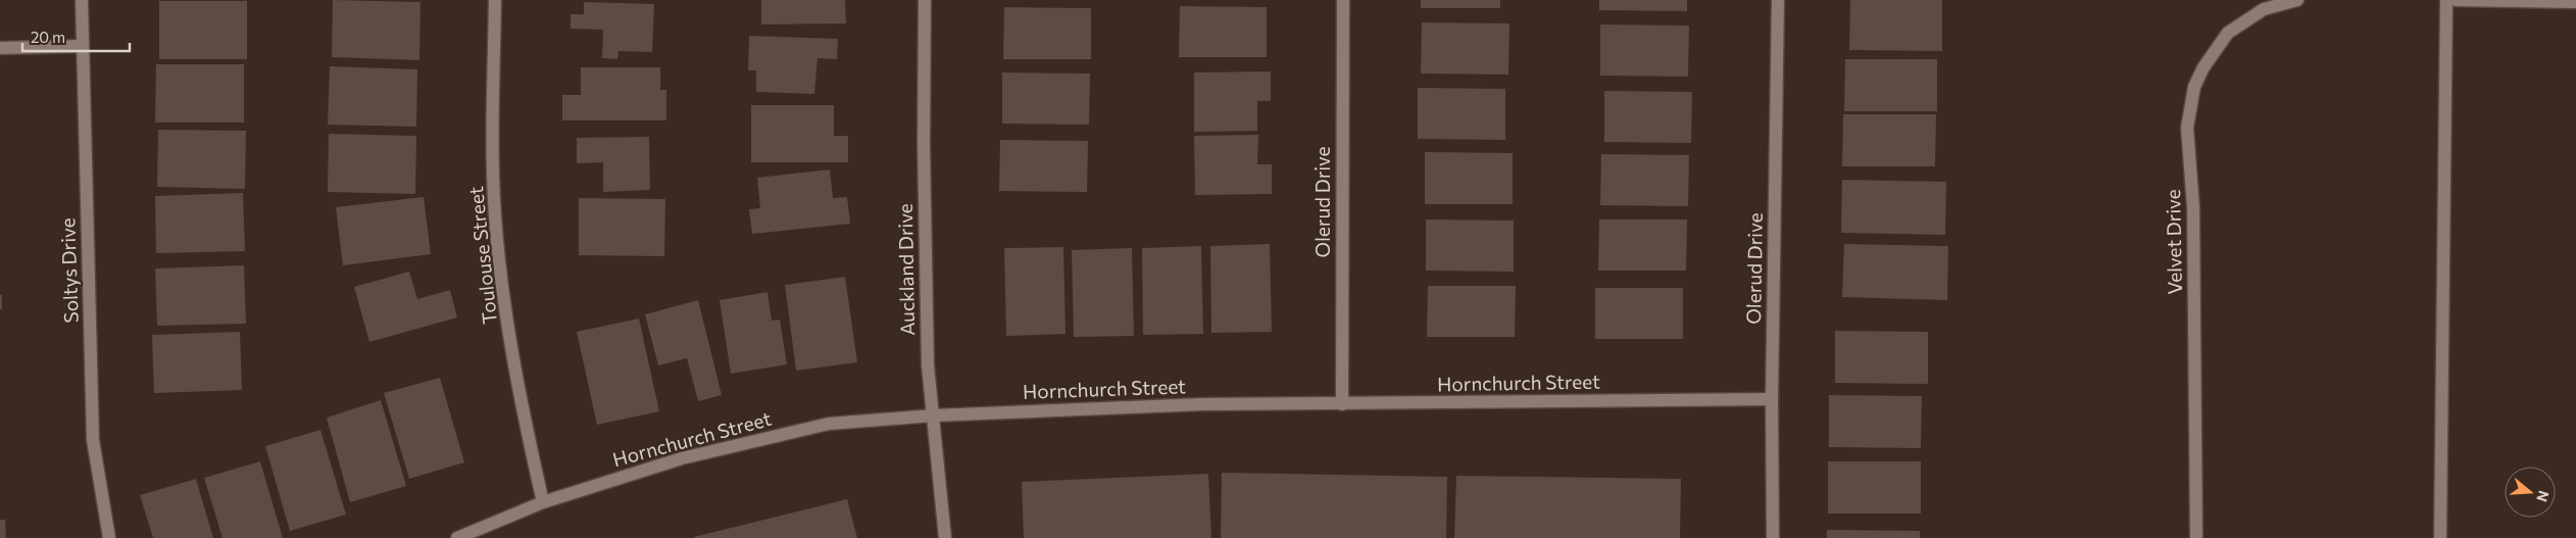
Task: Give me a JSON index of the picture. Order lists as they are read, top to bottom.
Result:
{
  "streets": {
    "street": [
      "Olerud Drive",
      "Velvet Drive",
      "Toulouse Street",
      "Auckland Drive",
      "Soltys Drive",
      "Hornchurch Street"
    ]
  },
  "crossings": [
    ["Olerud Drive", "Hornchurch Street"],
    ["Toulouse Street", "Hornchurch Street"],
    ["Auckland Drive", "Hornchurch Street"]
  ],
  "scale_bar": "20 m",
  "north": "right"
}
